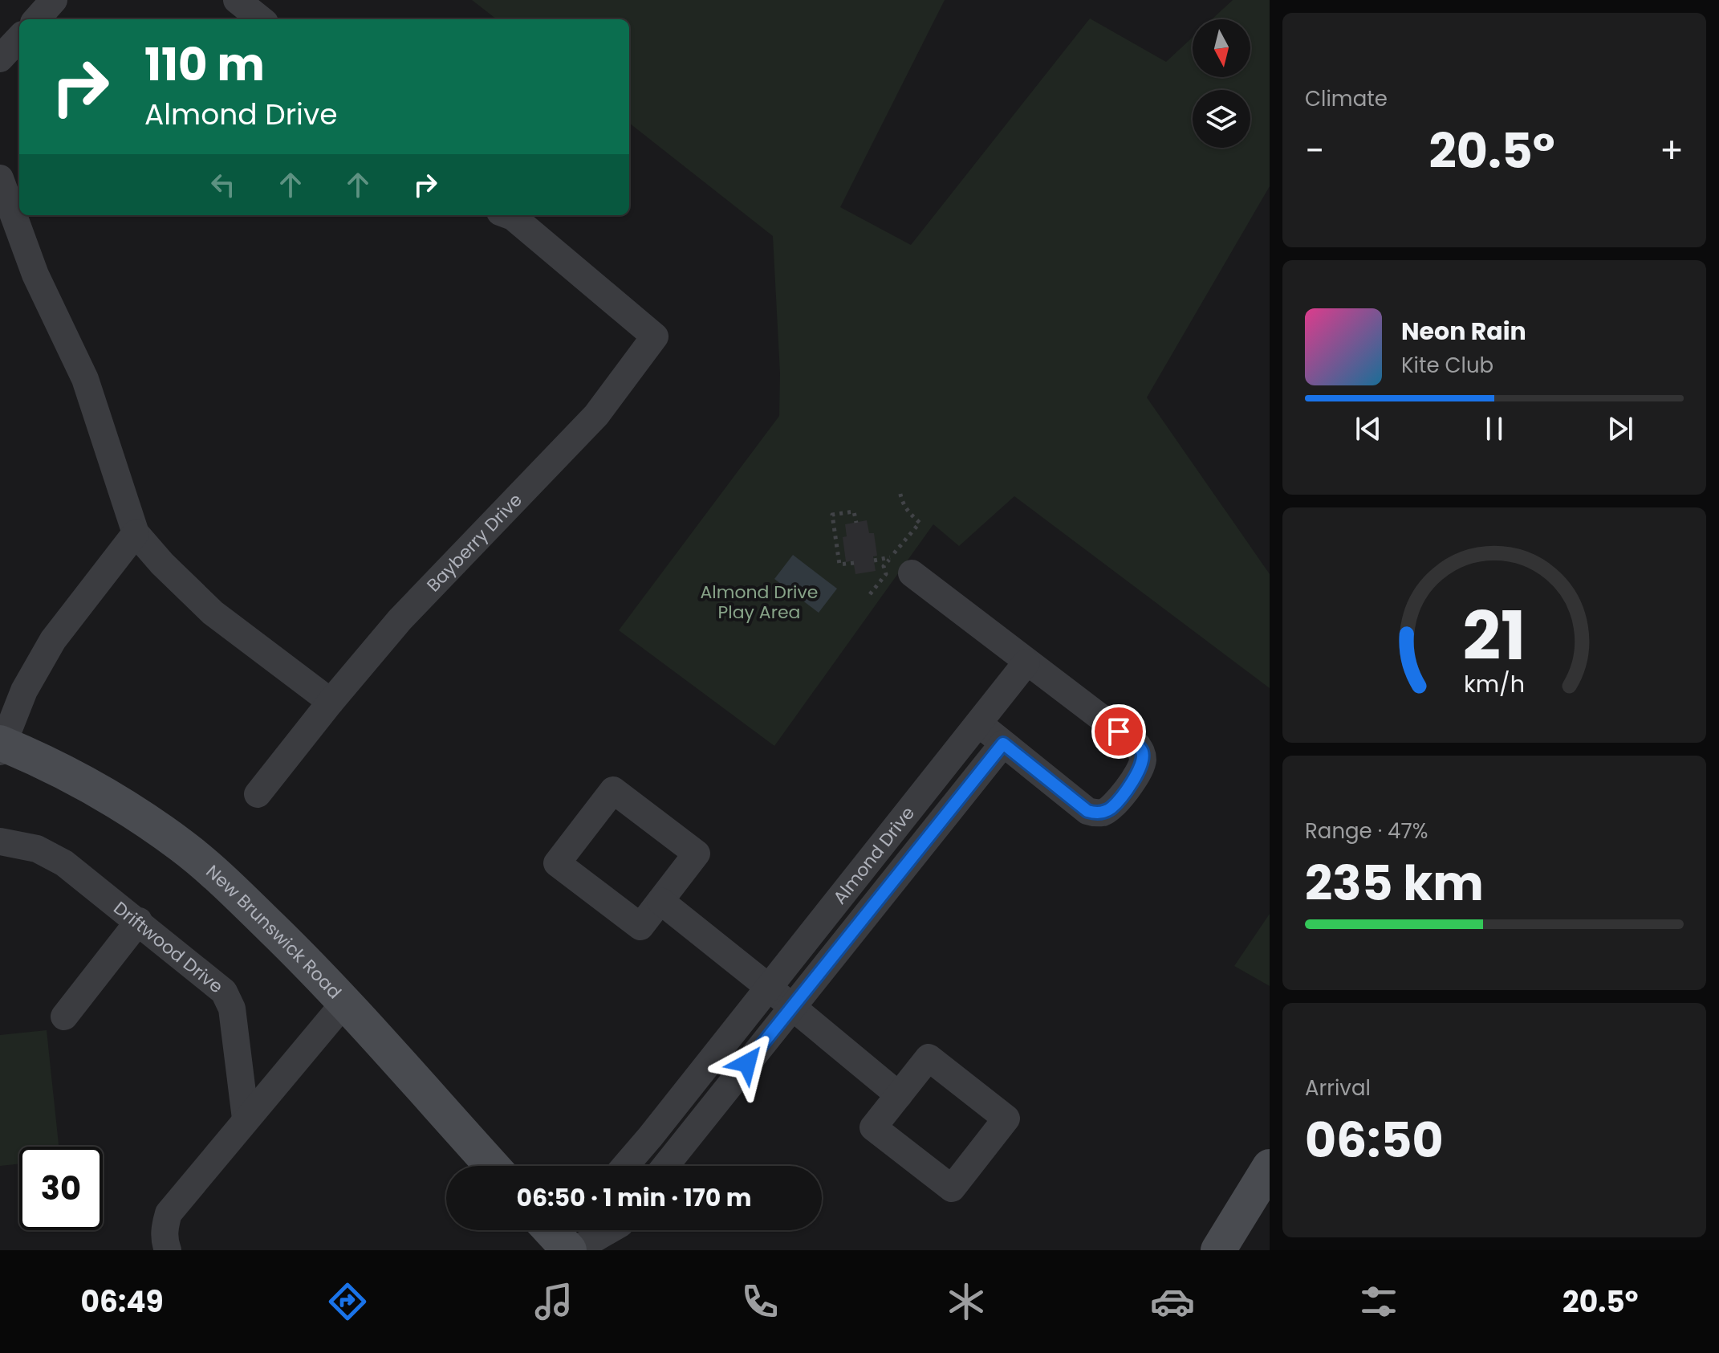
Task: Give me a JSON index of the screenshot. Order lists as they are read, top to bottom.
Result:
{
  "streets": {
    "street": [
      "Bayberry Drive",
      "Almond Drive",
      "New Brunswick Road",
      "Driftwood Drive"
    ]
  },
  "parks": ["Almond Drive Play Area"],
  "north": "bottom",
  "page": {
    "tile": [
      "Climate",
      ["Range · 47%", "235 km"],
      ["Arrival", "06:50"]
    ],
    "turn": ["110 m", "Almond Drive"],
    "heat": ["−", "20.5°", "+"],
    "song": ["Neon Rain", "Kite Club"],
    "limit": "30",
    "trip": "06:50 · 1 min · 170 m",
    "tabs": ["06:49", "20.5°"],
    "gauge": ["21", "km/h"]
  }
}
